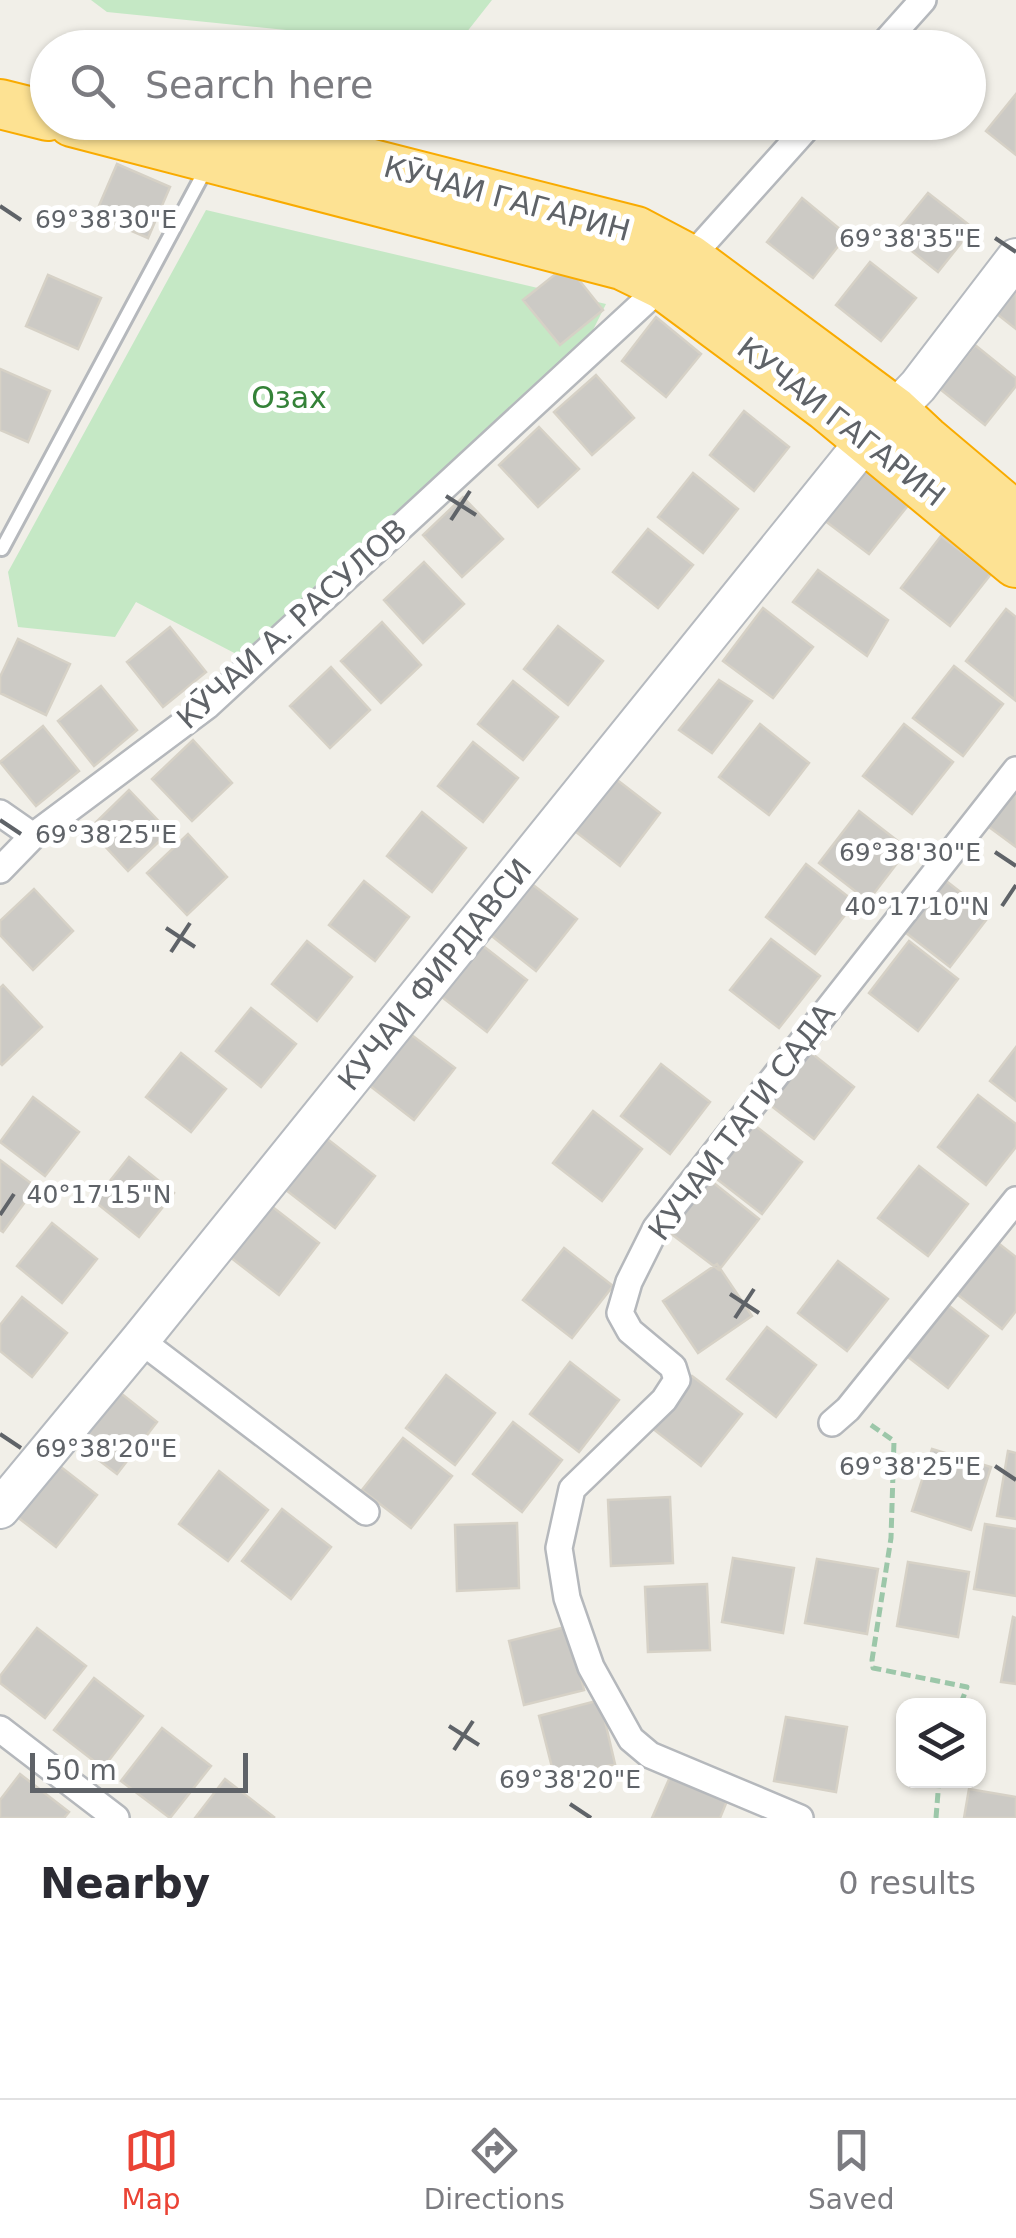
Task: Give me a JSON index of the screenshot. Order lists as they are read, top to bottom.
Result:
{
  "streets": {
    "highway": ["КӮЧАИ ГАГАРИН", "КУЧАИ ГАГАРИН"],
    "street": ["КӮЧАИ А. РАСУЛОВ", "КУЧАИ ФИРДАВСИ", "КУЧАИ ТАГИ САДА"]
  },
  "crossings": [
    ["КӮЧАИ ГАГАРИН", "КУЧАИ ГАГАРИН"],
    ["КӮЧАИ ГАГАРИН", "КӮЧАИ А. РАСУЛОВ"],
    ["КӮЧАИ ГАГАРИН", "КУЧАИ ФИРДАВСИ"],
    ["КУЧАИ ГАГАРИН", "КУЧАИ ФИРДАВСИ"]
  ],
  "parks": ["Озах"],
  "scale_bar": "50 m",
  "page": {
    "search": "Search here",
    "scale": "50 m",
    "heading": ["Nearby", "0 results"],
    "nav": ["Map", "Directions", "Saved"]
  },
  "coordinates": [
    "69°38'30\"E",
    "69°38'35\"E",
    "69°38'25\"E",
    "40°17'10\"N",
    "40°17'15\"N",
    "69°38'20\"E"
  ]
}
